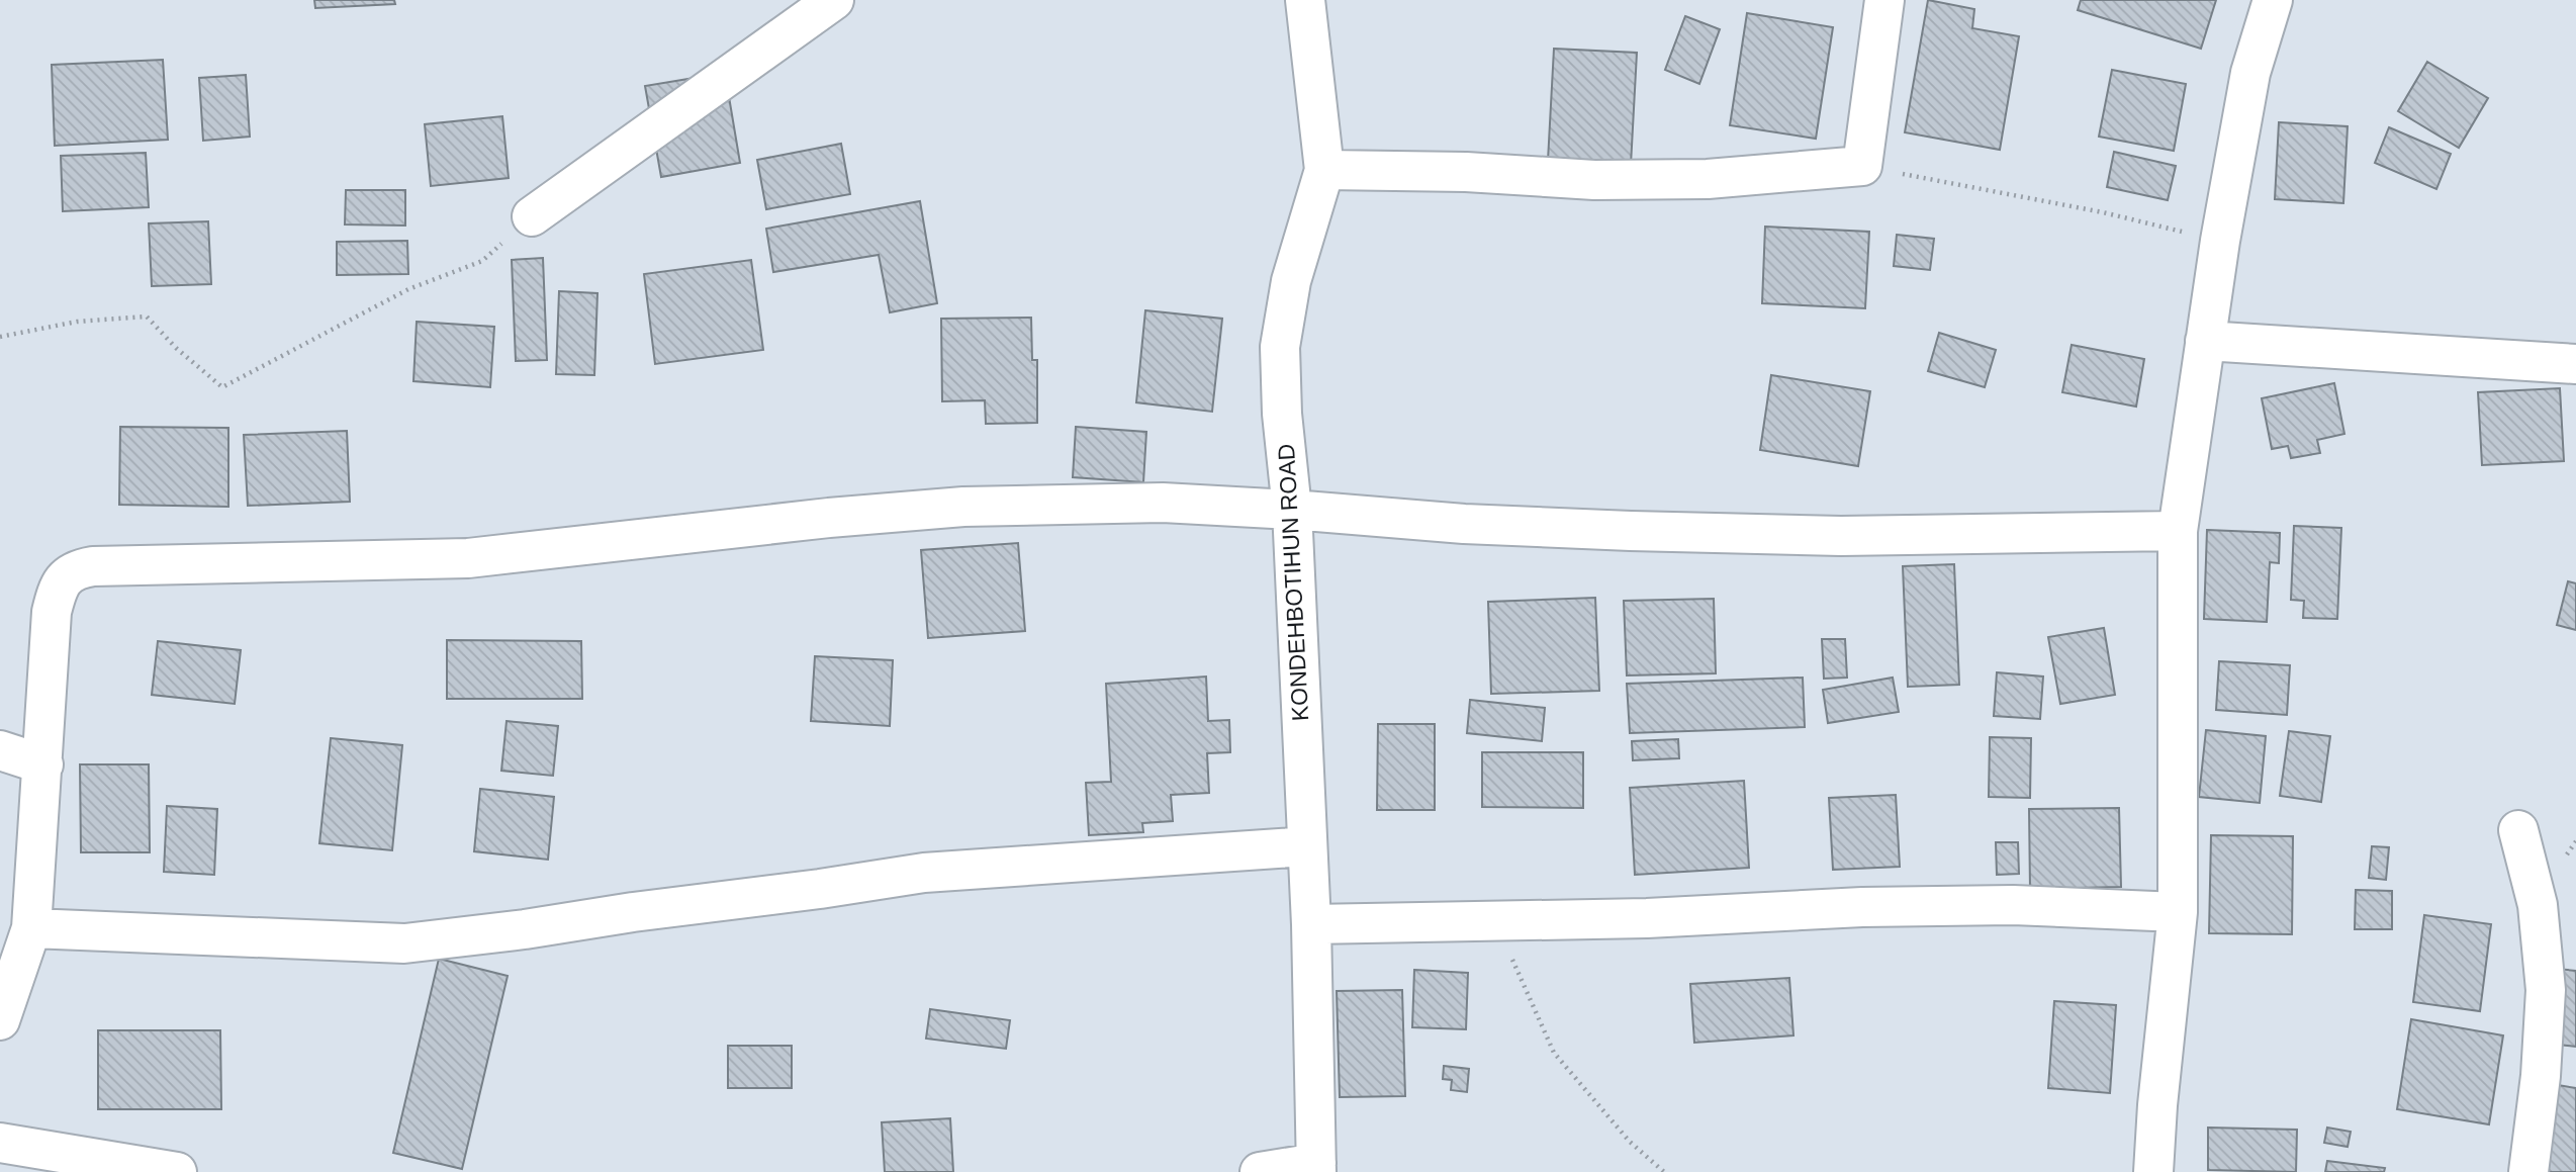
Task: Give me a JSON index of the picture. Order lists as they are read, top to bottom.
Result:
{
  "streets": {
    "street": ["KONDEHBOTIHUN ROAD"]
  }
}
